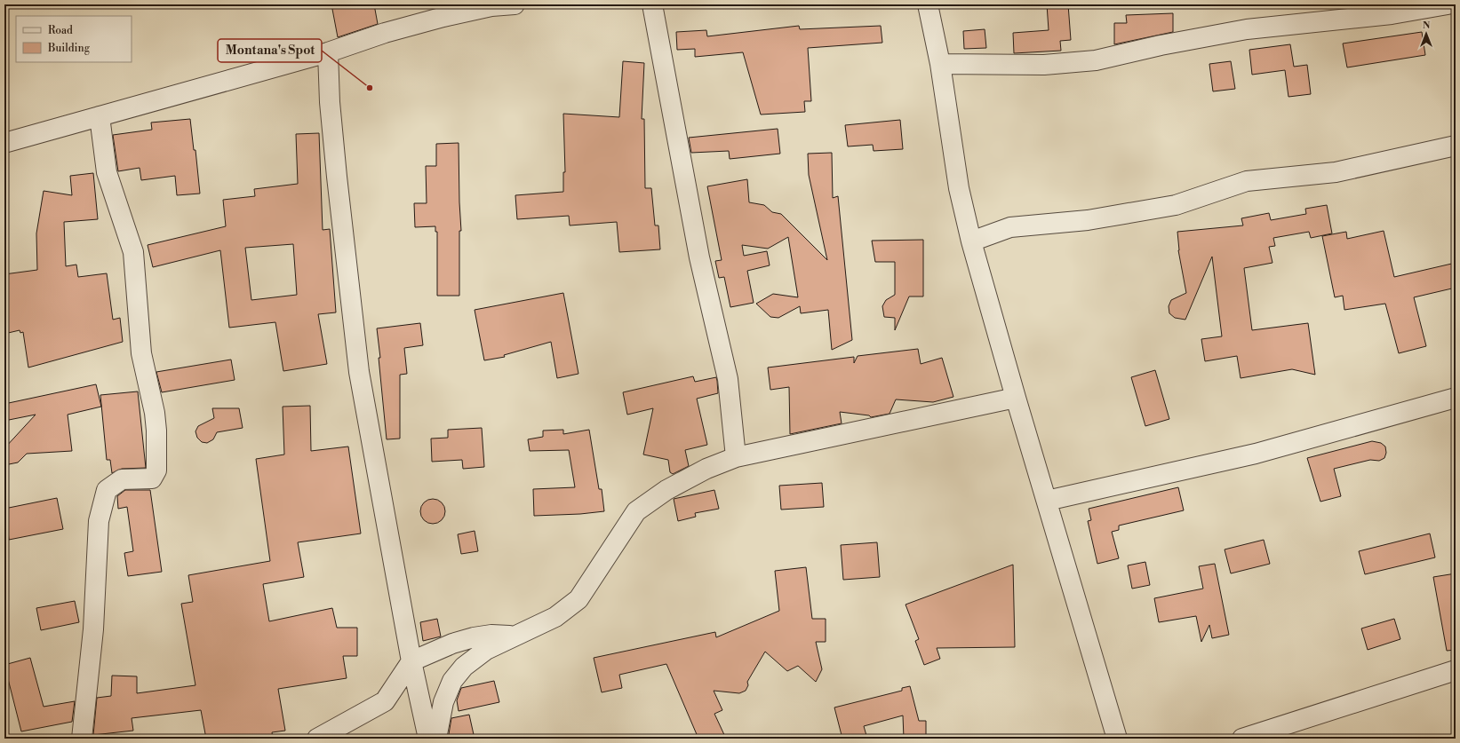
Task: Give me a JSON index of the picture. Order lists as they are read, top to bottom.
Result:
{
  "places": ["Montana's Spot"],
  "legend": ["Road", "Building"],
  "north": "top"
}
